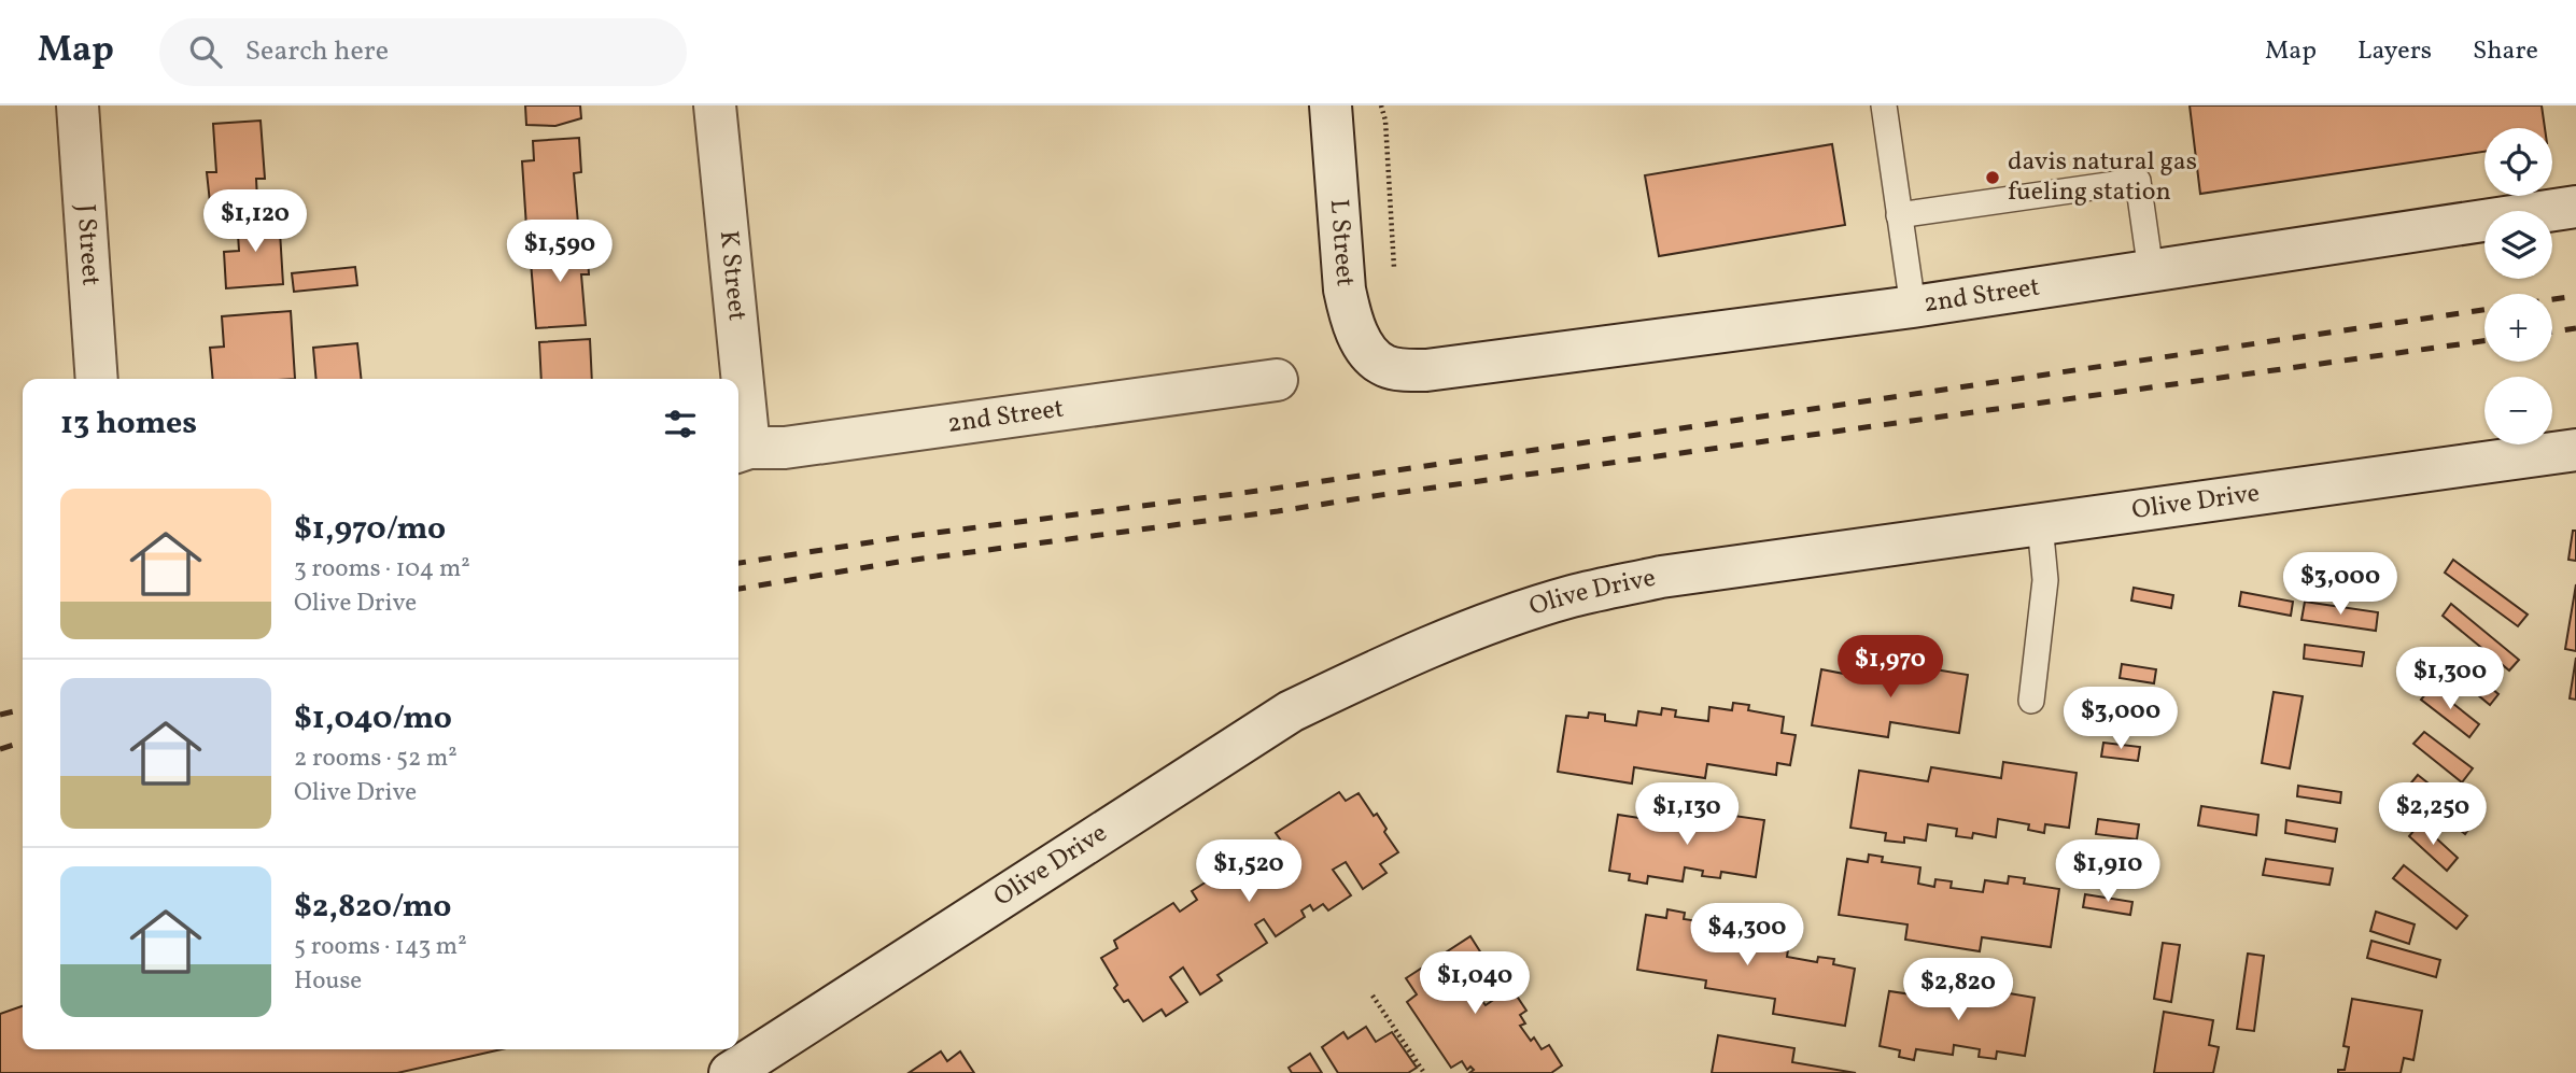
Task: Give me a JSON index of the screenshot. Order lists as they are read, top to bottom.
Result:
{
  "streets": {
    "street": [
      "L Street",
      "J Street",
      "K Street",
      "2nd Street",
      "Olive Drive"
    ]
  },
  "crossings": [
    ["L Street", "2nd Street"],
    ["K Street", "2nd Street"]
  ],
  "places": ["davis natural gas fueling station"],
  "page": {
    "header": "Map",
    "search": "Search here",
    "nav": ["Map", "Layers", "Share"],
    "map_buttons": ["+", "−"],
    "price": [
      "$1,120",
      "$1,590",
      "$3,000",
      "$1,970",
      "$1,300",
      "$3,000",
      "$1,130",
      "$2,250",
      "$1,520",
      "$1,910",
      "$4,300",
      "$1,040",
      "$2,820"
    ],
    "heading": "13 homes",
    "list": [
      {
        "name": "$1,970/mo",
        "note": "3 rooms · 104 m² · Olive Drive"
      },
      {
        "name": "$1,040/mo",
        "note": "2 rooms · 52 m² · Olive Drive"
      },
      {
        "name": "$2,820/mo",
        "note": "5 rooms · 143 m² · House"
      }
    ]
  }
}
